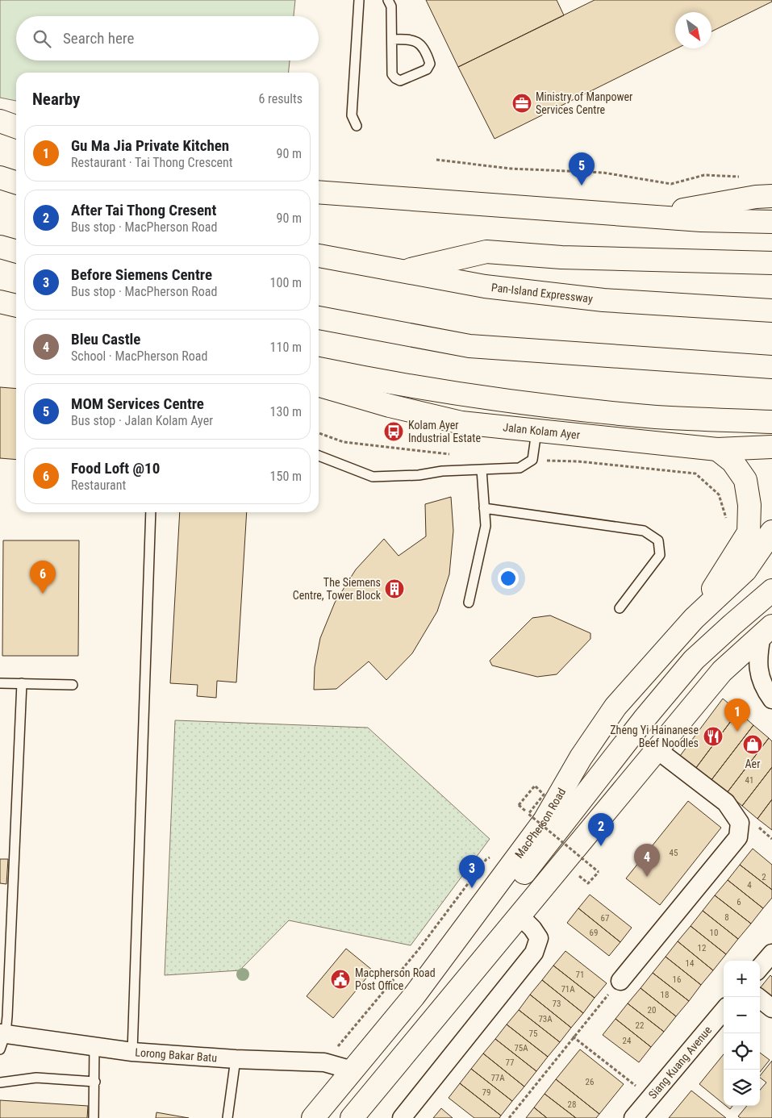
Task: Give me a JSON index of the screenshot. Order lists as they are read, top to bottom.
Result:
{
  "streets": {
    "main road": ["Pan-Island Expressway", "Jalan Kolam Ayer", "MacPherson Road"],
    "street": ["Lorong Bakar Batu", "Siang Kuang Avenue"]
  },
  "crossings": [
    ["MacPherson Road", "Lorong Bakar Batu"]
  ],
  "places": {
    "office": ["Ministry of Manpower Services Centre"],
    "bus stop": ["Kolam Ayer Industrial Estate"],
    "building": ["The Siemens Centre, Tower Block"],
    "restaurant": ["Zheng Yi Hainanese Beef Noodles"],
    "shop": ["Aer"],
    "public building": ["Macpherson Road Post Office"]
  },
  "house_numbers": [
    "41",
    "45",
    "2",
    "4",
    "6",
    "8",
    "67",
    "69",
    "10",
    "12",
    "14",
    "71",
    "16",
    "71A",
    "18",
    "73",
    "20",
    "73A",
    "22",
    "75",
    "24",
    "75A",
    "77",
    "77A",
    "26",
    "79",
    "28"
  ],
  "north": "bottom right",
  "page": {
    "search": "Search here",
    "heading": ["Nearby", "6 results"],
    "list": [
      {
        "mark": "1",
        "name": "Gu Ma Jia Private Kitchen",
        "note": "Restaurant · Tai Thong Crescent",
        "value": "90 m"
      },
      {
        "mark": "2",
        "name": "After Tai Thong Cresent",
        "note": "Bus stop · MacPherson Road",
        "value": "90 m"
      },
      {
        "mark": "3",
        "name": "Before Siemens Centre",
        "note": "Bus stop · MacPherson Road",
        "value": "100 m"
      },
      {
        "mark": "4",
        "name": "Bleu Castle",
        "note": "School · MacPherson Road",
        "value": "110 m"
      },
      {
        "mark": "5",
        "name": "MOM Services Centre",
        "note": "Bus stop · Jalan Kolam Ayer",
        "value": "130 m"
      },
      {
        "mark": "6",
        "name": "Food Loft @10",
        "note": "Restaurant",
        "value": "150 m"
      }
    ],
    "pins": [
      "5",
      "6",
      "1",
      "2",
      "4",
      "3"
    ],
    "map_buttons": ["+", "−"]
  }
}
